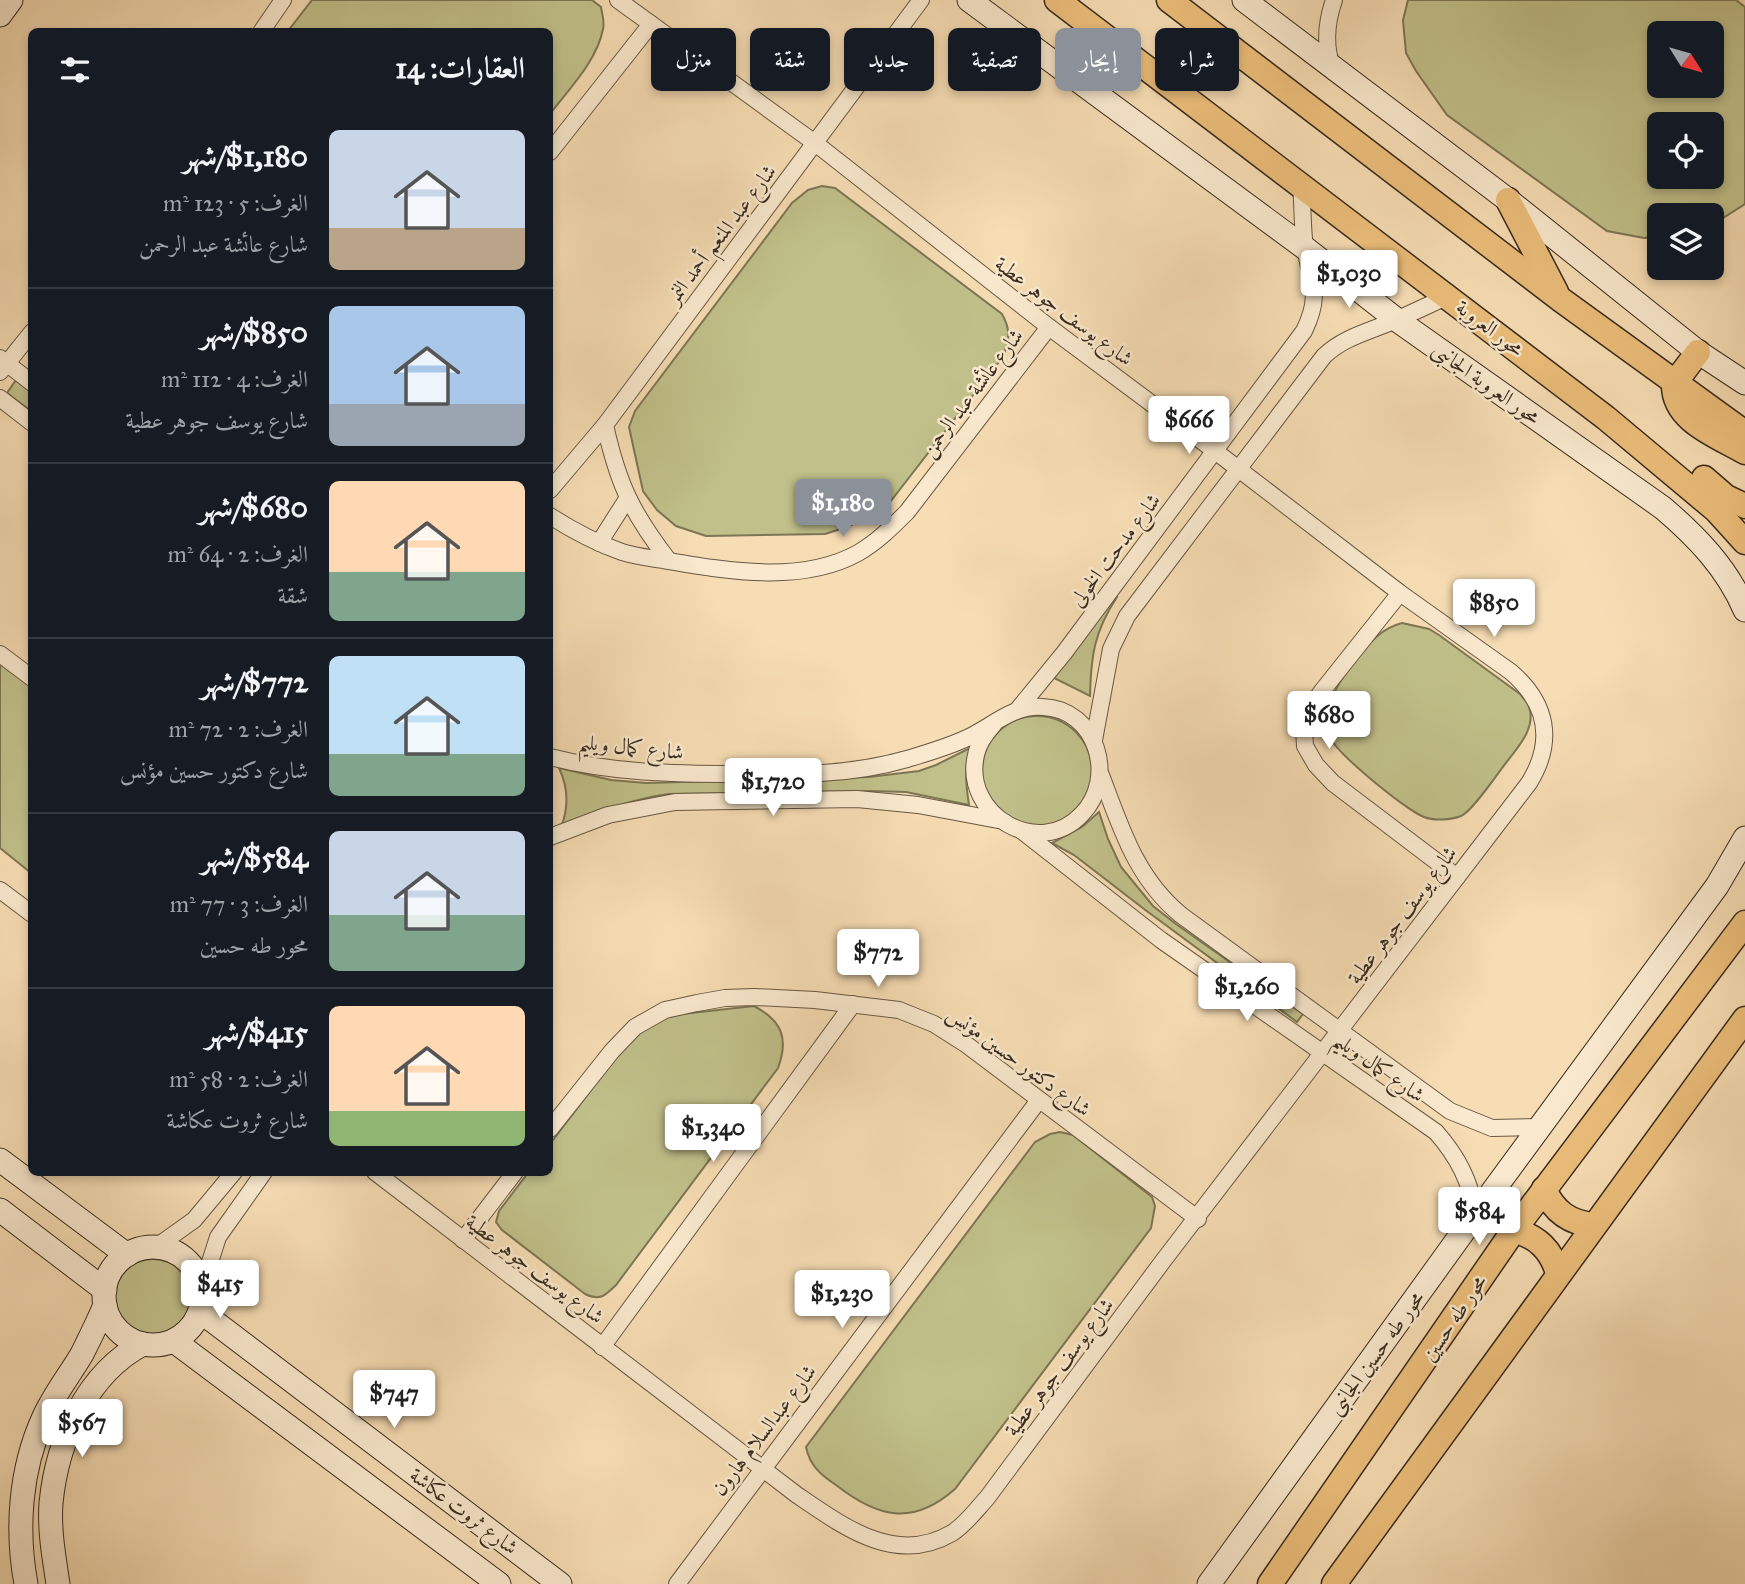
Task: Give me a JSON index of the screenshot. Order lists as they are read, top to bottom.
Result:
{
  "streets": {
    "main road": ["محور العروبة", "محور طه حسين"],
    "street": [
      "شارع عبد المنعم أحمد النمر",
      "شارع يوسف جوهر عطية",
      "محور العروبة الجانبى",
      "شارع عائشة عبد الرحمن",
      "شارع مدحت الخولى",
      "شارع كمال ويليم",
      "شارع دكتور حسين مؤنس",
      "محور طه حسين الجانبى",
      "شارع عبدالسلام هارون",
      "شارع ثروت عكاشة"
    ]
  },
  "crossings": [
    ["شارع عبد المنعم أحمد النمر", "شارع يوسف جوهر عطية"],
    ["شارع يوسف جوهر عطية", "شارع عائشة عبد الرحمن"],
    ["شارع يوسف جوهر عطية", "شارع مدحت الخولى"],
    ["شارع يوسف جوهر عطية", "شارع كمال ويليم"],
    ["شارع يوسف جوهر عطية", "شارع دكتور حسين مؤنس"],
    ["شارع يوسف جوهر عطية", "شارع عبدالسلام هارون"],
    ["محور العروبة", "شارع مدحت الخولى"],
    ["محور العروبة الجانبى", "شارع مدحت الخولى"],
    ["شارع مدحت الخولى", "شارع كمال ويليم"],
    ["شارع كمال ويليم", "محور طه حسين الجانبى"],
    ["شارع دكتور حسين مؤنس", "شارع عبدالسلام هارون"]
  ],
  "north": "bottom right",
  "page": {
    "chip": [
      "شراء",
      "إيجار",
      "تصفية",
      "جديد",
      "شقة",
      "منزل"
    ],
    "heading": "العقارات: 14",
    "list": [
      {
        "name": "$1,180/شهر",
        "note": "الغرف: 5 · 123 m² · شارع عائشة عبد الرحمن"
      },
      {
        "name": "$850/شهر",
        "note": "الغرف: 4 · 112 m² · شارع يوسف جوهر عطية"
      },
      {
        "name": "$680/شهر",
        "note": "الغرف: 2 · 64 m² · شقة"
      },
      {
        "name": "$772/شهر",
        "note": "الغرف: 2 · 72 m² · شارع دكتور حسين مؤنس"
      },
      {
        "name": "$584/شهر",
        "note": "الغرف: 3 · 77 m² · محور طه حسين"
      },
      {
        "name": "$415/شهر",
        "note": "الغرف: 2 · 58 m² · شارع ثروت عكاشة"
      }
    ],
    "price": [
      "$1,030",
      "$666",
      "$1,180",
      "$850",
      "$680",
      "$1,720",
      "$772",
      "$1,260",
      "$1,340",
      "$584",
      "$415",
      "$1,230",
      "$747",
      "$567"
    ]
  }
}
